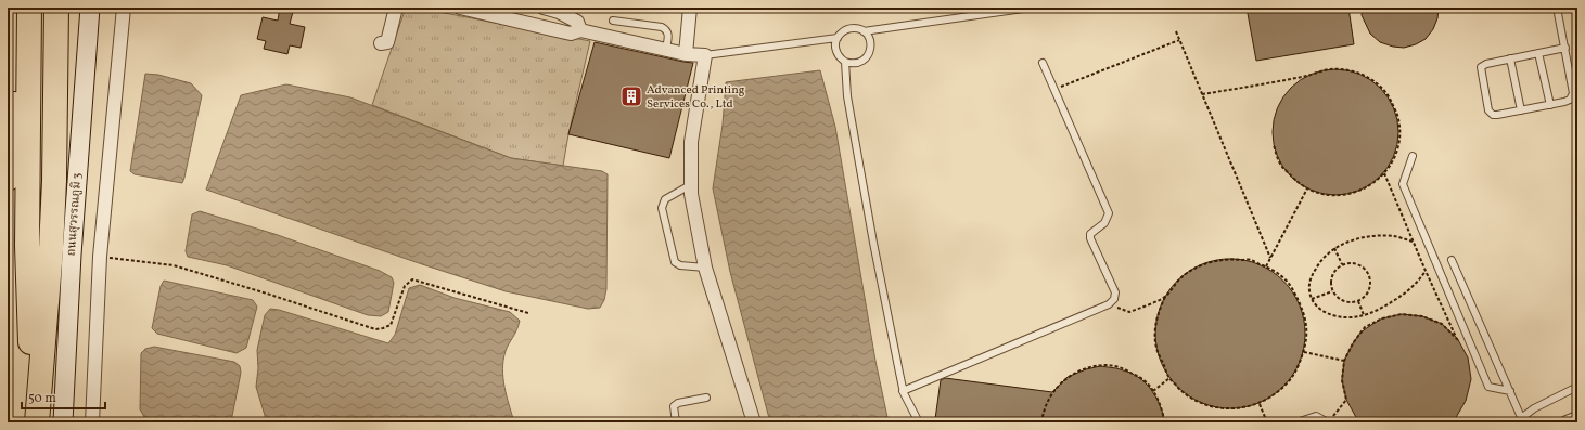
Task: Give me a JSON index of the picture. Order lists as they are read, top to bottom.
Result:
{
  "streets": {
    "main road": ["ถนนสุวรรณภูมิ 3"]
  },
  "places": {
    "building": ["Advanced Printing Services Co., Ltd"]
  },
  "scale_bar": "50 m"
}
